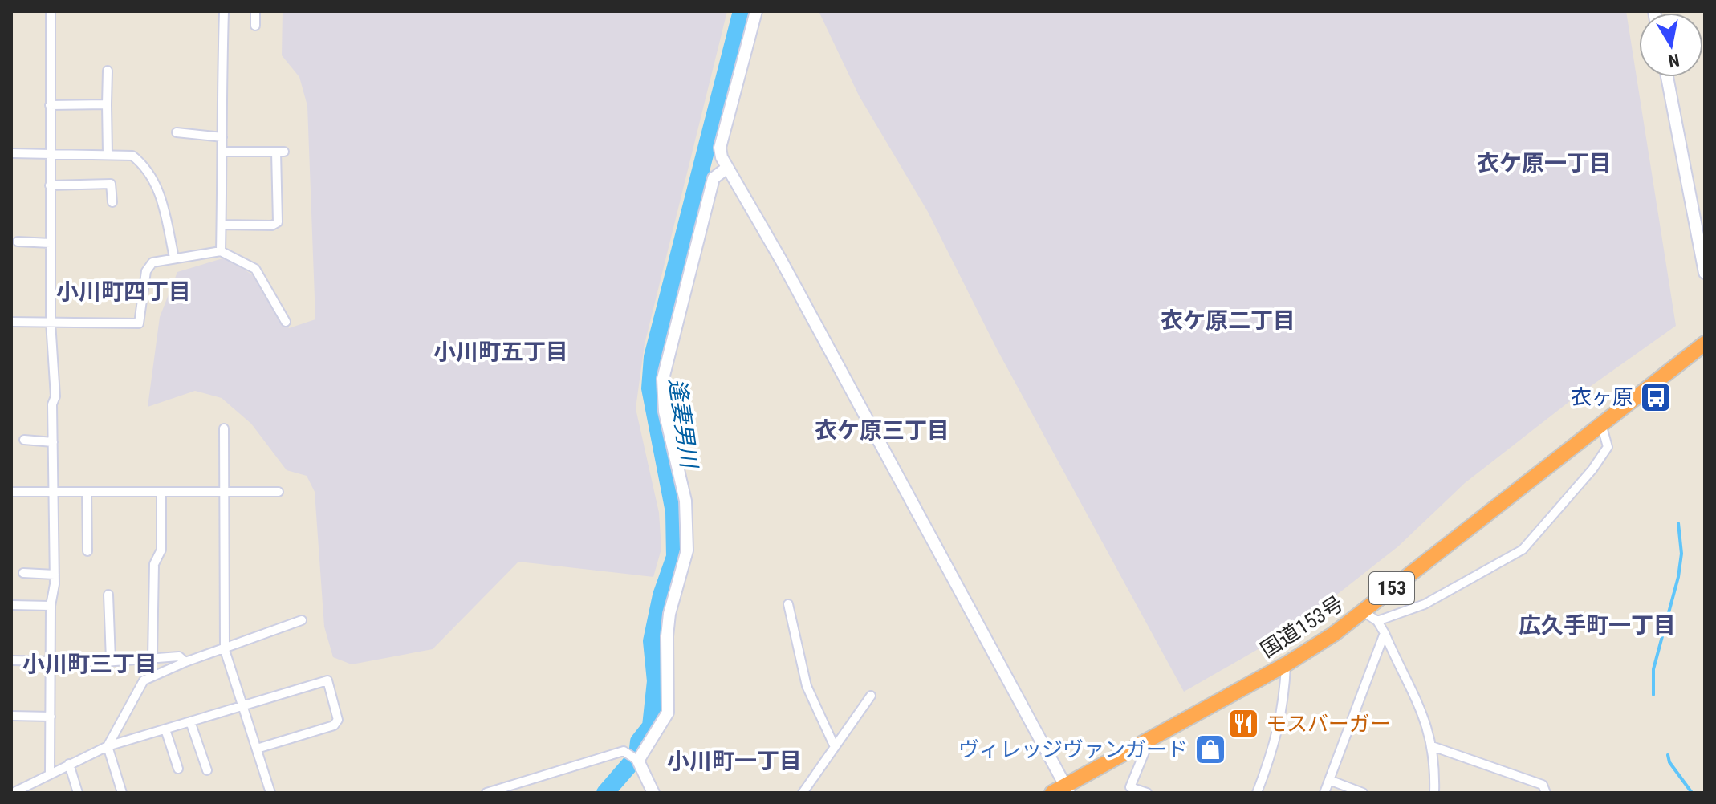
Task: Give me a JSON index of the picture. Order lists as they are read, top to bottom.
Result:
{
  "streets": {
    "highway": ["153", "国道153号"]
  },
  "districts": [
    "衣ケ原一丁目",
    "小川町四丁目",
    "衣ケ原二丁目",
    "小川町五丁目",
    "衣ケ原三丁目",
    "広久手町一丁目",
    "小川町三丁目",
    "小川町一丁目"
  ],
  "water": ["逢妻男川"],
  "places": {
    "bus stop": ["衣ヶ原"],
    "restaurant": ["モスバーガー"],
    "shop": ["ヴィレッジヴァンガード"]
  },
  "north": "bottom"
}
